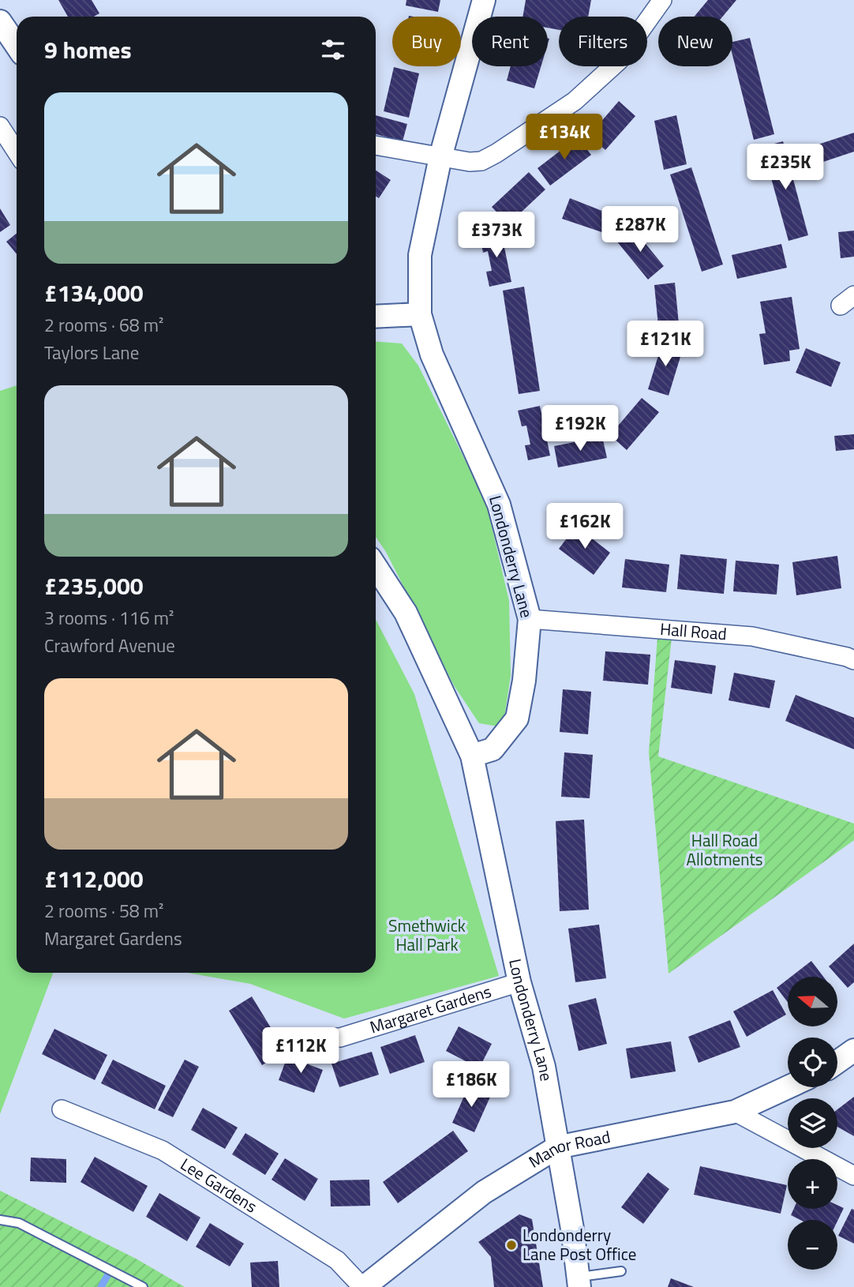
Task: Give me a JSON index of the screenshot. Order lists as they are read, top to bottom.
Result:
{
  "streets": {
    "street": [
      "Londonderry Lane",
      "Hall Road",
      "Margaret Gardens",
      "Manor Road",
      "Lee Gardens"
    ]
  },
  "crossings": [
    ["Londonderry Lane", "Hall Road"],
    ["Londonderry Lane", "Margaret Gardens"],
    ["Londonderry Lane", "Manor Road"],
    ["Manor Road", "Lee Gardens"]
  ],
  "parks": ["Hall Road Allotments", "Smethwick Hall Park"],
  "places": ["Londonderry Lane Post Office"],
  "north": "left",
  "page": {
    "chip": [
      "Buy",
      "Rent",
      "Filters",
      "New"
    ],
    "heading": "9 homes",
    "list": [
      {
        "name": "£134,000",
        "note": "2 rooms · 68 m² · Taylors Lane"
      },
      {
        "name": "£235,000",
        "note": "3 rooms · 116 m² · Crawford Avenue"
      },
      {
        "name": "£112,000",
        "note": "2 rooms · 58 m² · Margaret Gardens"
      }
    ],
    "price": [
      "£134K",
      "£235K",
      "£287K",
      "£373K",
      "£121K",
      "£192K",
      "£162K",
      "£112K",
      "£186K"
    ],
    "map_buttons": ["+", "−"]
  }
}
